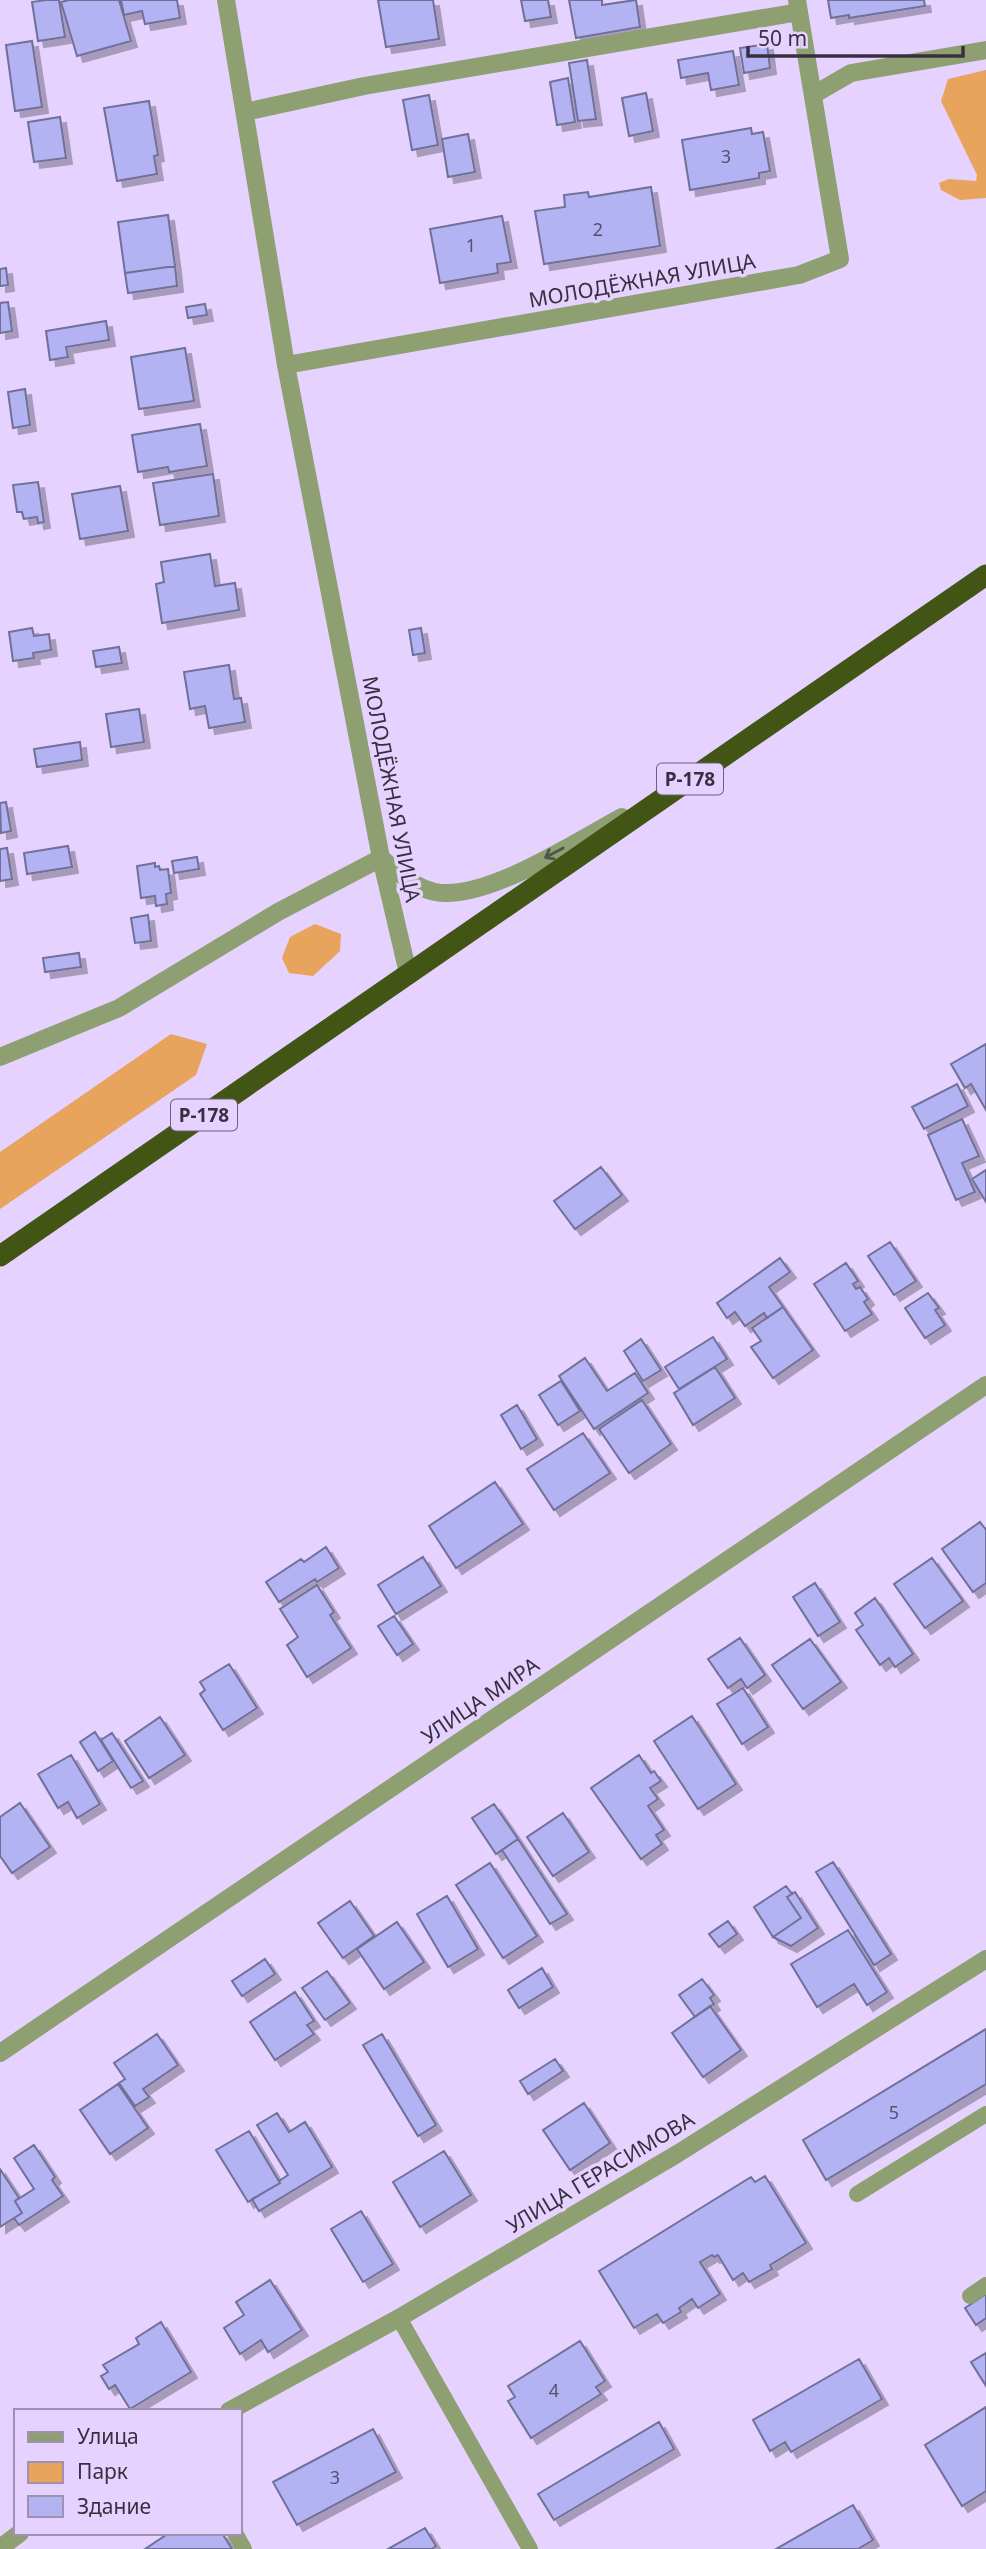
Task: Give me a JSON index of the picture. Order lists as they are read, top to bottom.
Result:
{
  "streets": {
    "highway": ["Р-178"],
    "street": ["МОЛОДЁЖНАЯ УЛИЦА", "УЛИЦА МИРА", "УЛИЦА ГЕРАСИМОВА"]
  },
  "crossings": [
    ["МОЛОДЁЖНАЯ УЛИЦА", "Р-178"]
  ],
  "house_numbers": [
    "3",
    "2",
    "1",
    "5",
    "4",
    "3"
  ],
  "legend": ["Улица", "Парк", "Здание"],
  "scale_bar": "50 m"
}
